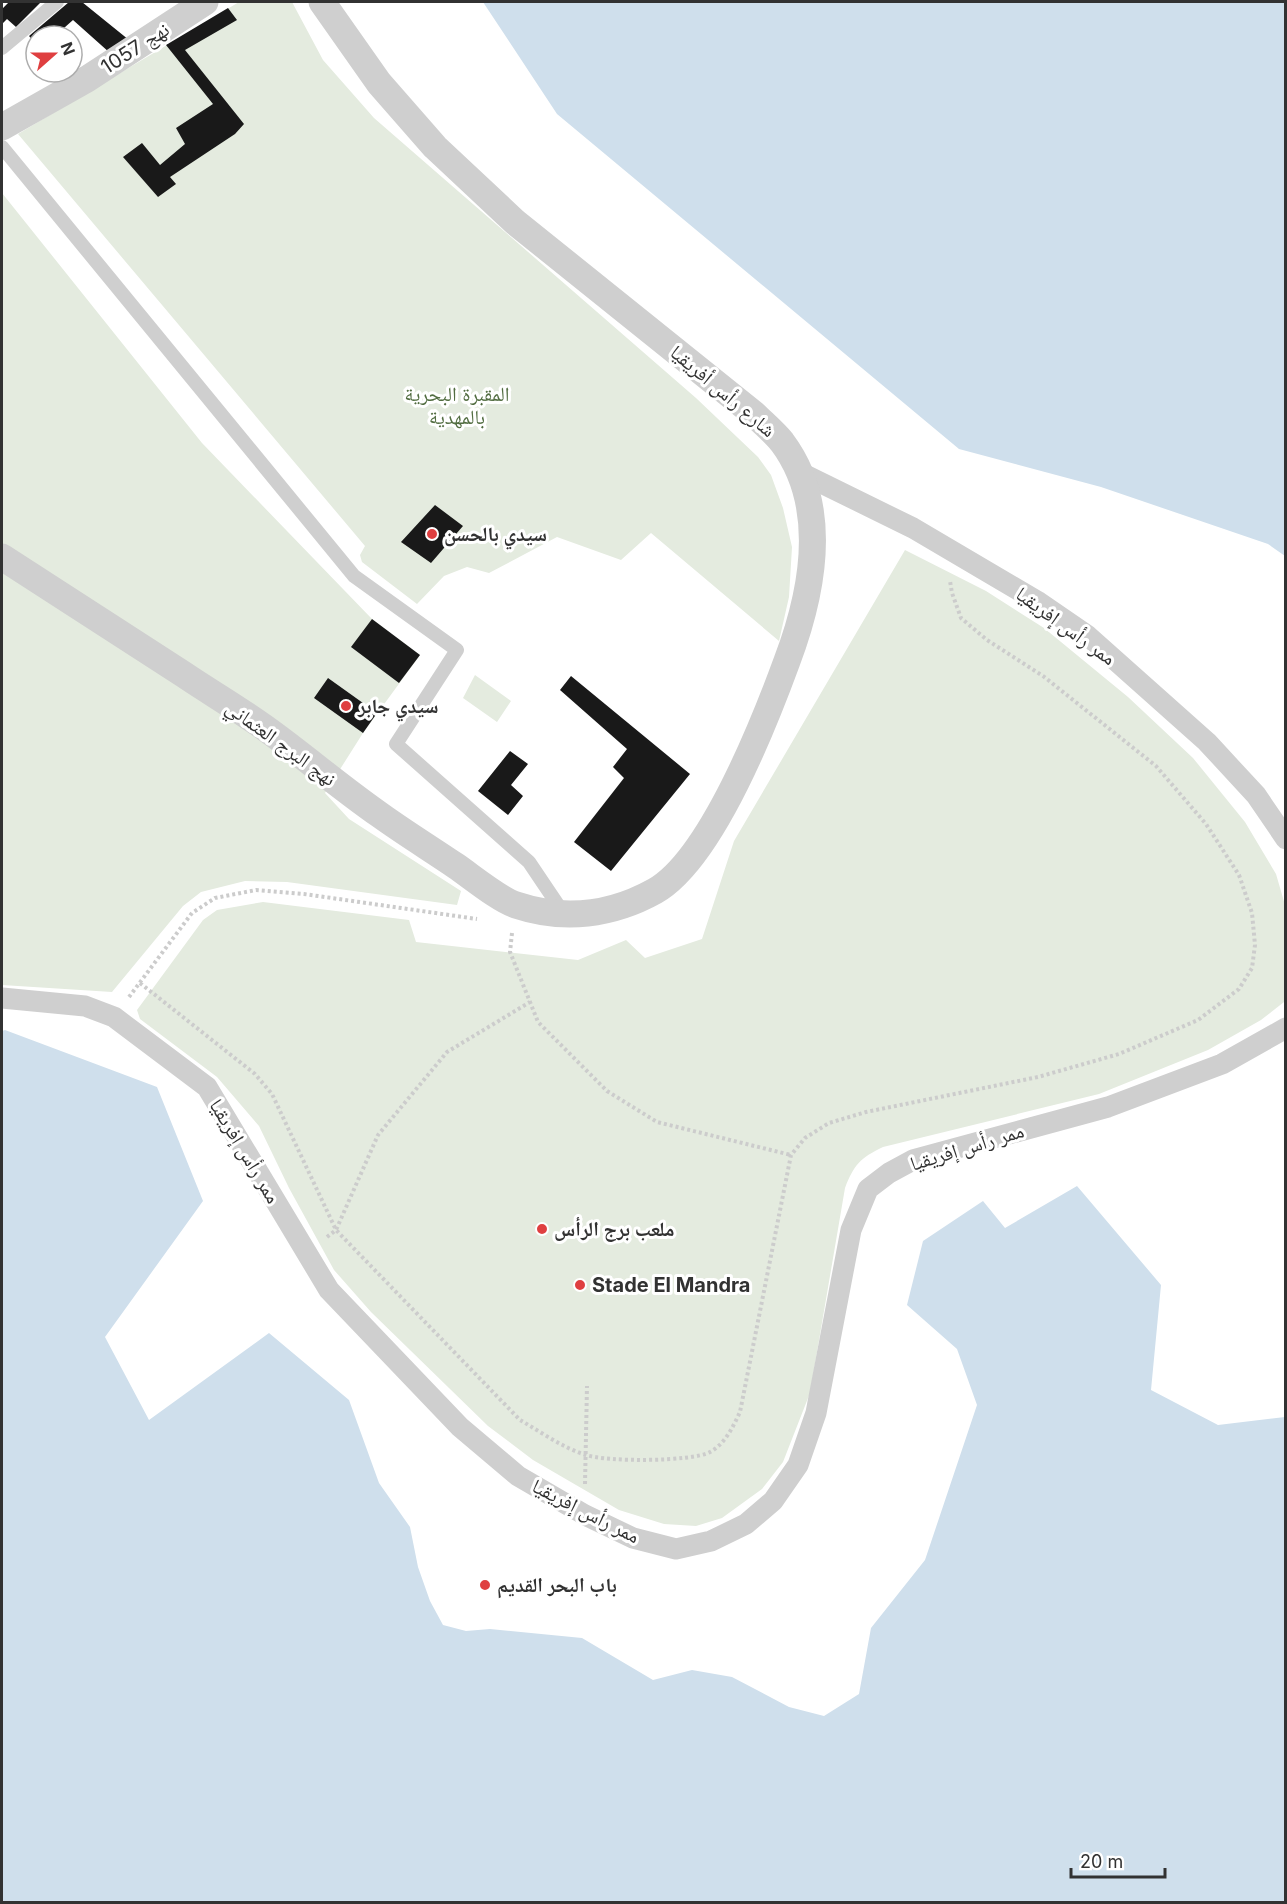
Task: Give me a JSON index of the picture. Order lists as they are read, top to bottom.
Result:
{
  "streets": {
    "street": [
      "نهج 1057",
      "شارع رأس أفريقيا",
      "ممر رأس إفريقيا",
      "نهج البرج العثماني"
    ]
  },
  "crossings": [
    ["شارع رأس أفريقيا", "ممر رأس إفريقيا"],
    ["شارع رأس أفريقيا", "نهج البرج العثماني"]
  ],
  "parks": ["المقبرة البحرية بالمهدية"],
  "places": [
    "سيدي بالحسن",
    "سيدي جابر",
    "ملعب برج الرأس",
    "Stade El Mandra",
    "باب البحر القديم"
  ],
  "scale_bar": "20 m",
  "north": "right"
}
